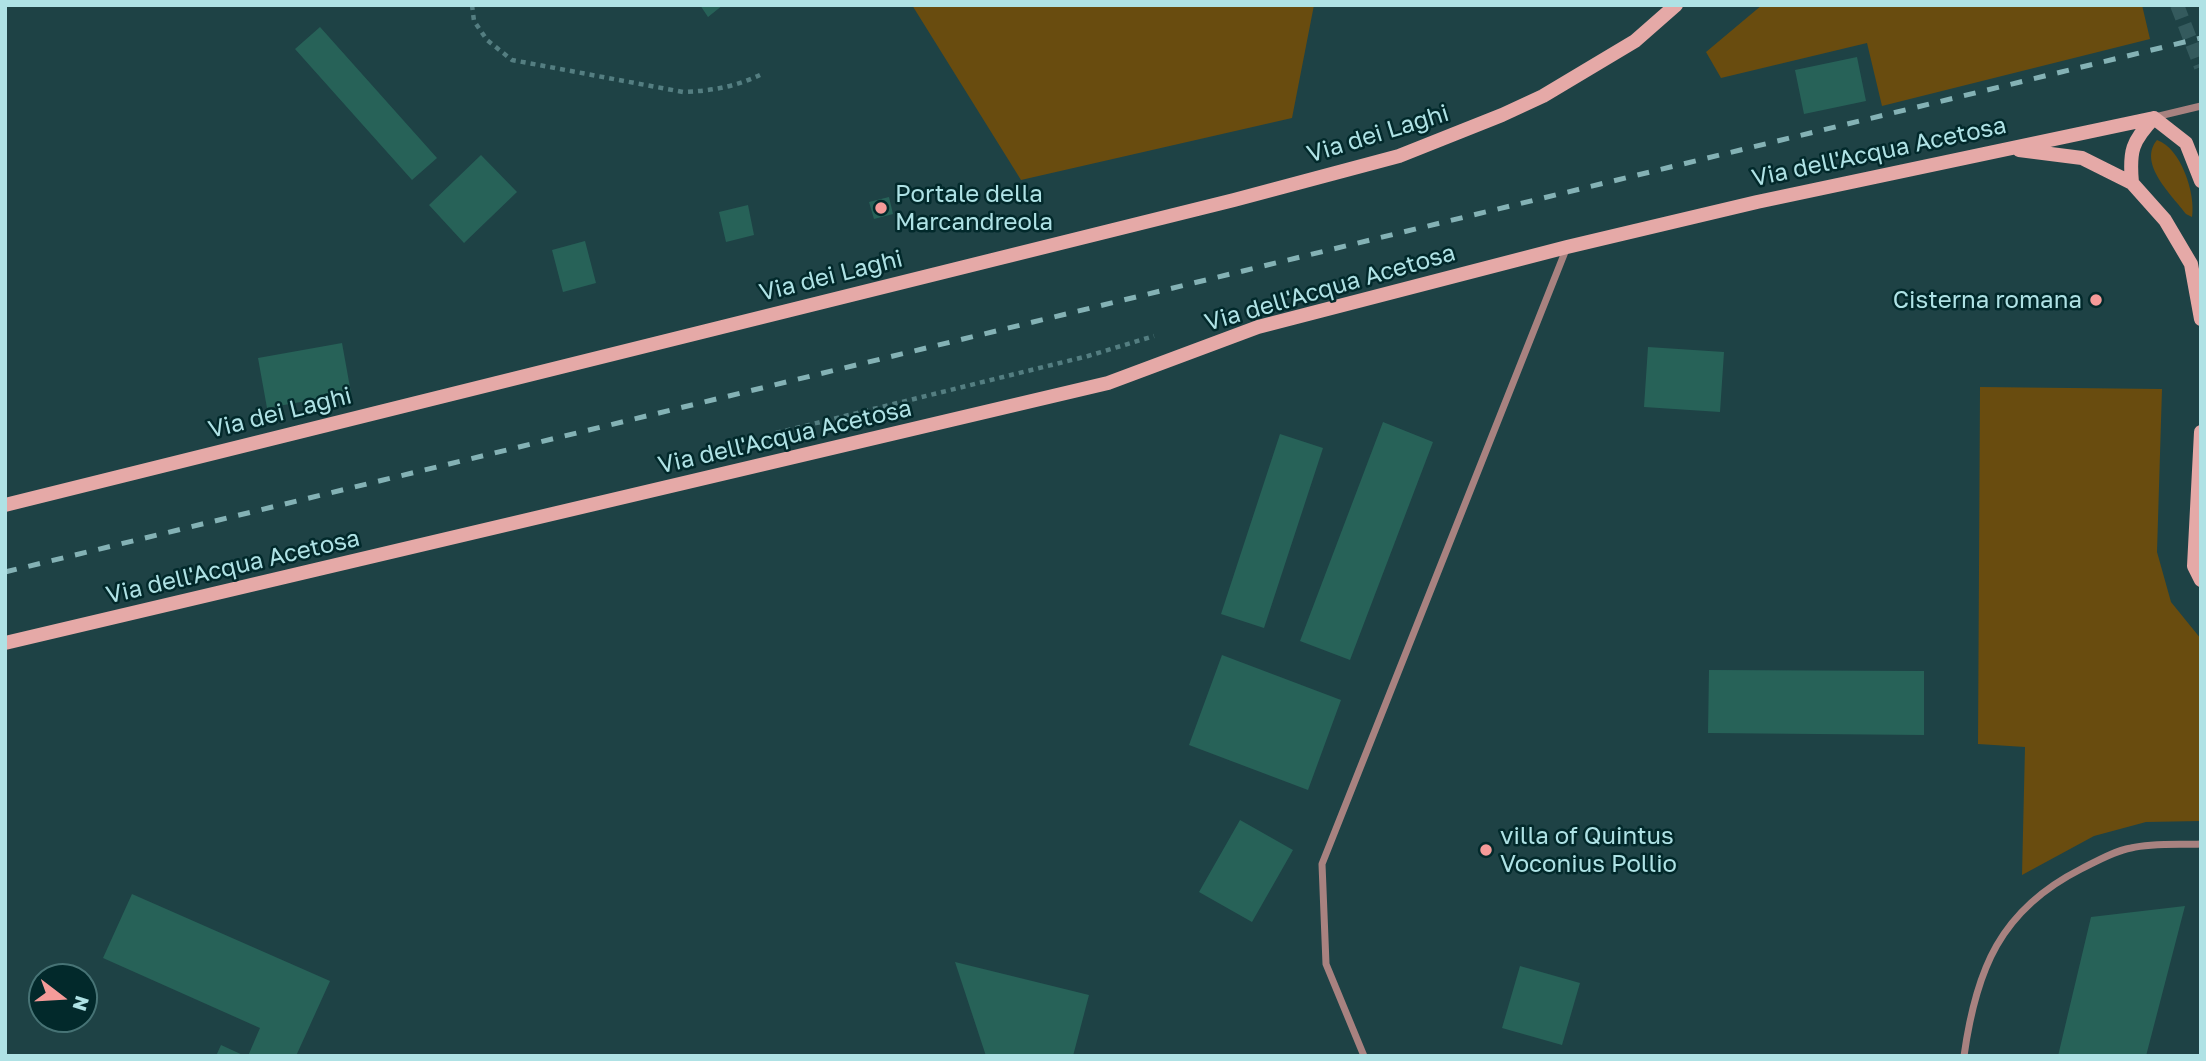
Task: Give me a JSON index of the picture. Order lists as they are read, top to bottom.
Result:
{
  "streets": {
    "main road": ["Via dei Laghi", "Via dell'Acqua Acetosa"]
  },
  "places": ["Portale della Marcandreola", "Cisterna romana", "villa of Quintus Voconius Pollio"],
  "north": "right"
}
